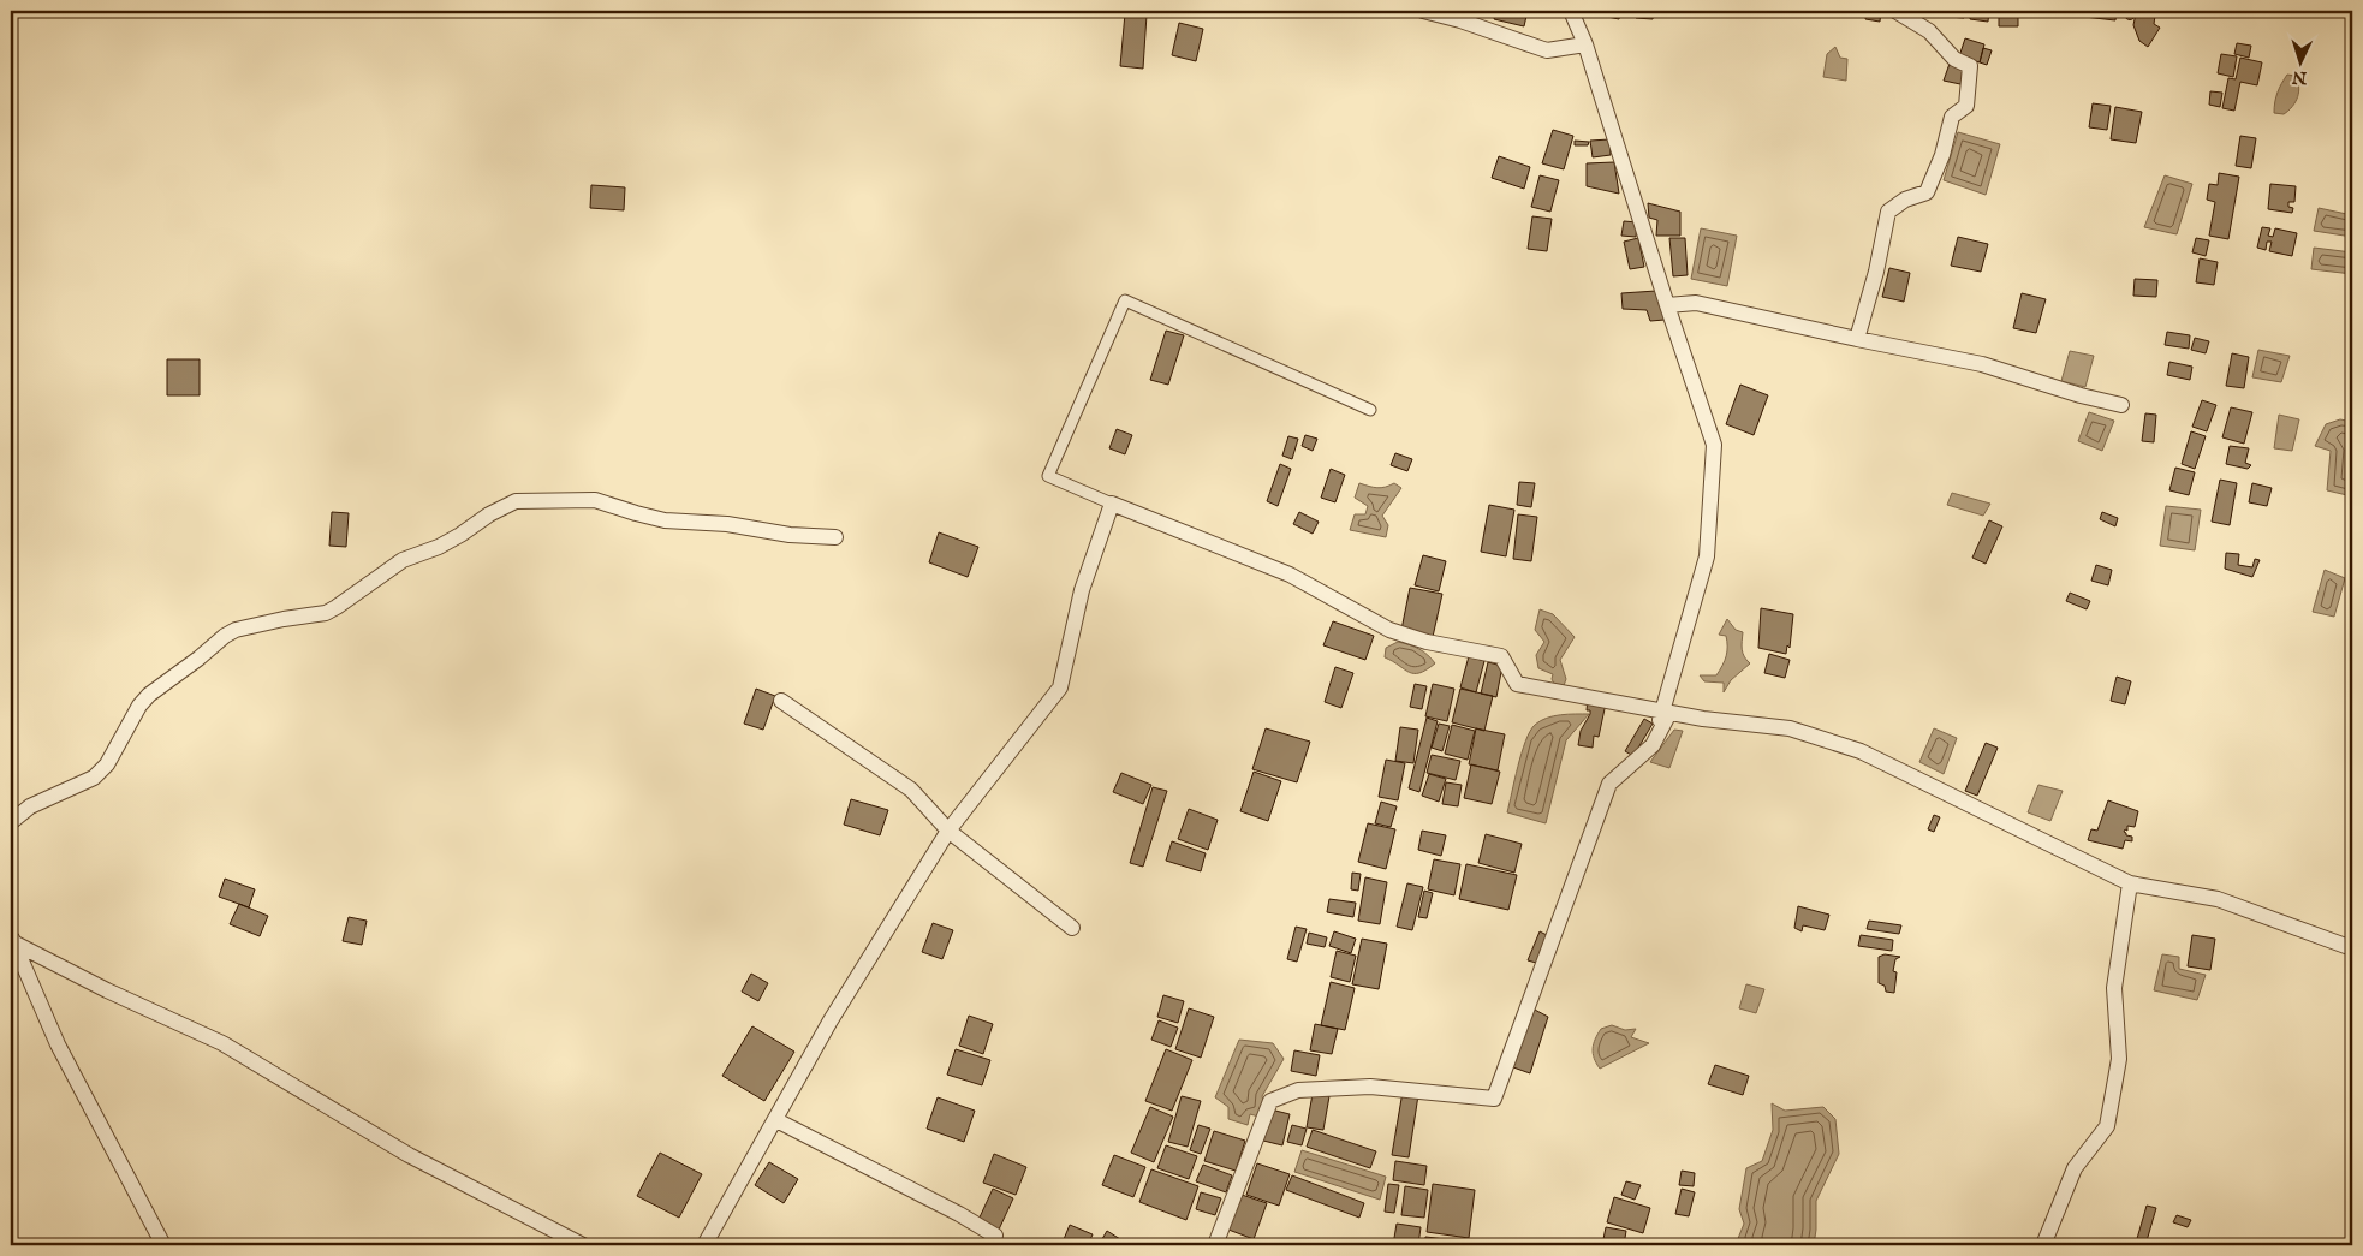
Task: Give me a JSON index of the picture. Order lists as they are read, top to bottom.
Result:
{
  "north": "bottom"
}
